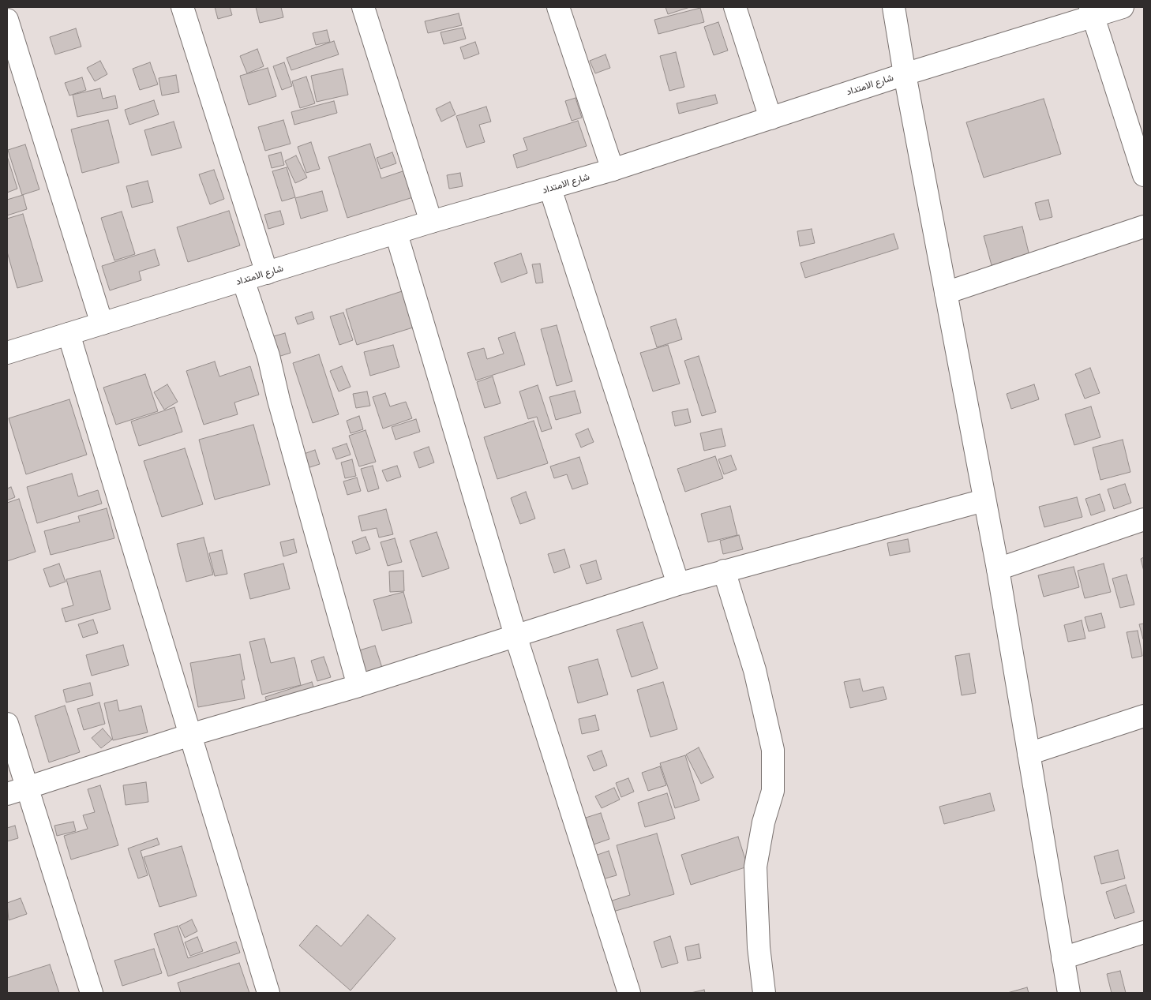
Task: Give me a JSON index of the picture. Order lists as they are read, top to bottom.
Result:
{
  "streets": {
    "street": ["شارع الامتداد"]
  }
}
